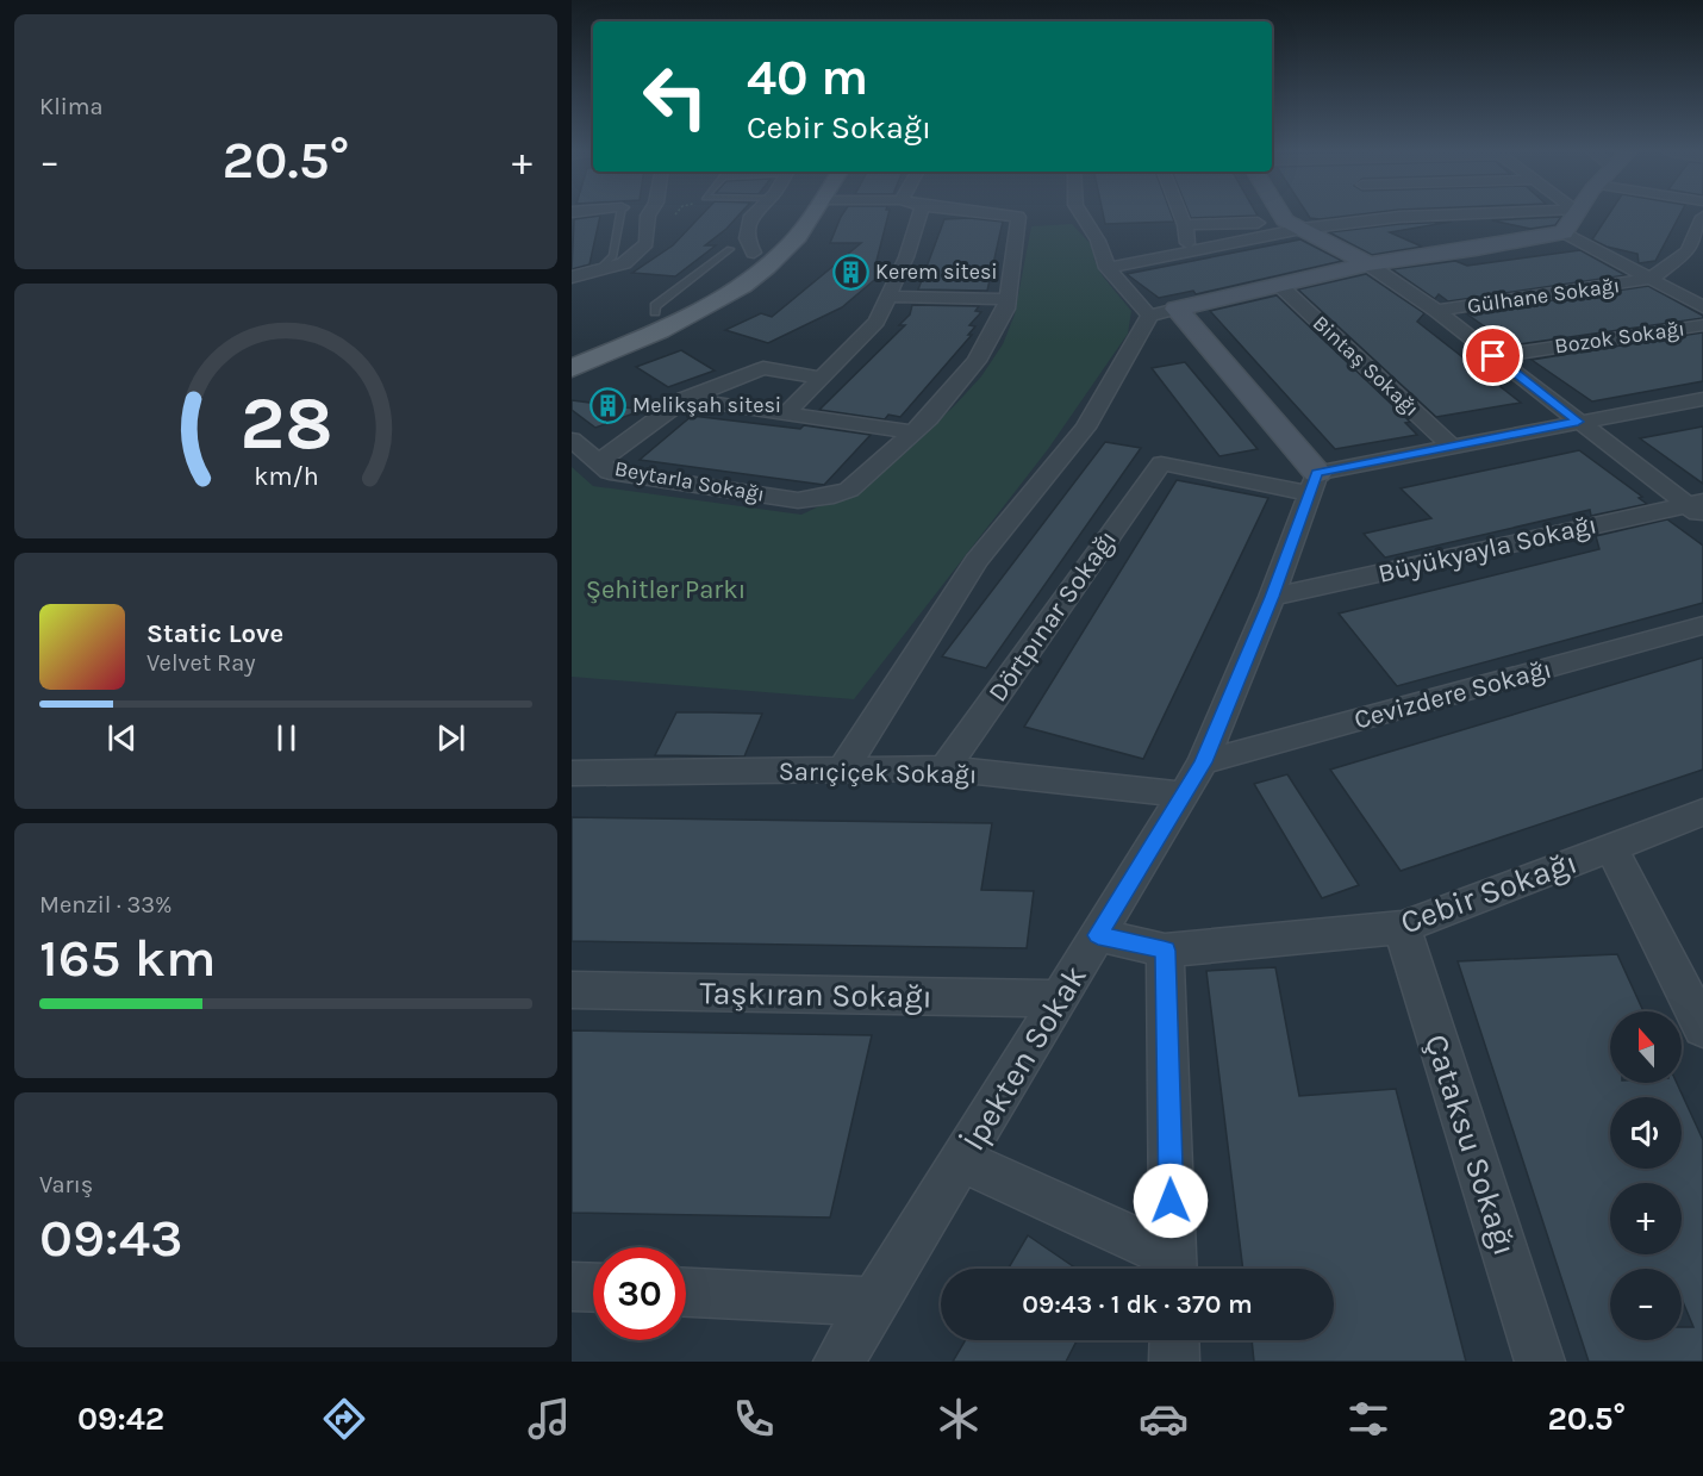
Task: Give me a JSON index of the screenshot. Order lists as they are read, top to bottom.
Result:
{
  "streets": {
    "street": [
      "Gülhane Sokağı",
      "Bozok Sokağı",
      "Bintaş Sokağı",
      "Beytarla Sokağı",
      "Büyükyayla Sokağı",
      "Dörtpınar Sokağı",
      "Cevizdere Sokağı",
      "Sarıçiçek Sokağı",
      "Cebir Sokağı",
      "Taşkıran Sokağı",
      "İpekten Sokak",
      "Çataksu Sokağı"
    ]
  },
  "crossings": [
    ["Büyükyayla Sokağı", "İpekten Sokak"],
    ["Dörtpınar Sokağı", "Sarıçiçek Sokağı"],
    ["Dörtpınar Sokağı", "İpekten Sokak"],
    ["Cevizdere Sokağı", "İpekten Sokak"],
    ["Sarıçiçek Sokağı", "İpekten Sokak"],
    ["Cebir Sokağı", "İpekten Sokak"],
    ["Cebir Sokağı", "Çataksu Sokağı"],
    ["Taşkıran Sokağı", "İpekten Sokak"]
  ],
  "parks": ["Şehitler Parkı"],
  "places": {
    "building": ["Kerem sitesi", "Melikşah sitesi"]
  },
  "north": "top",
  "page": {
    "tile": [
      "Klima",
      ["Menzil · 33%", "165 km"],
      ["Varış", "09:43"]
    ],
    "turn": ["40 m", "Cebir Sokağı"],
    "heat": ["−", "20.5°", "+"],
    "song": ["Static Love", "Velvet Ray"],
    "map_buttons": ["+", "−"],
    "limit": "30",
    "trip": "09:43 · 1 dk · 370 m",
    "tabs": ["09:42", "20.5°"],
    "gauge": ["28", "km/h"]
  }
}
